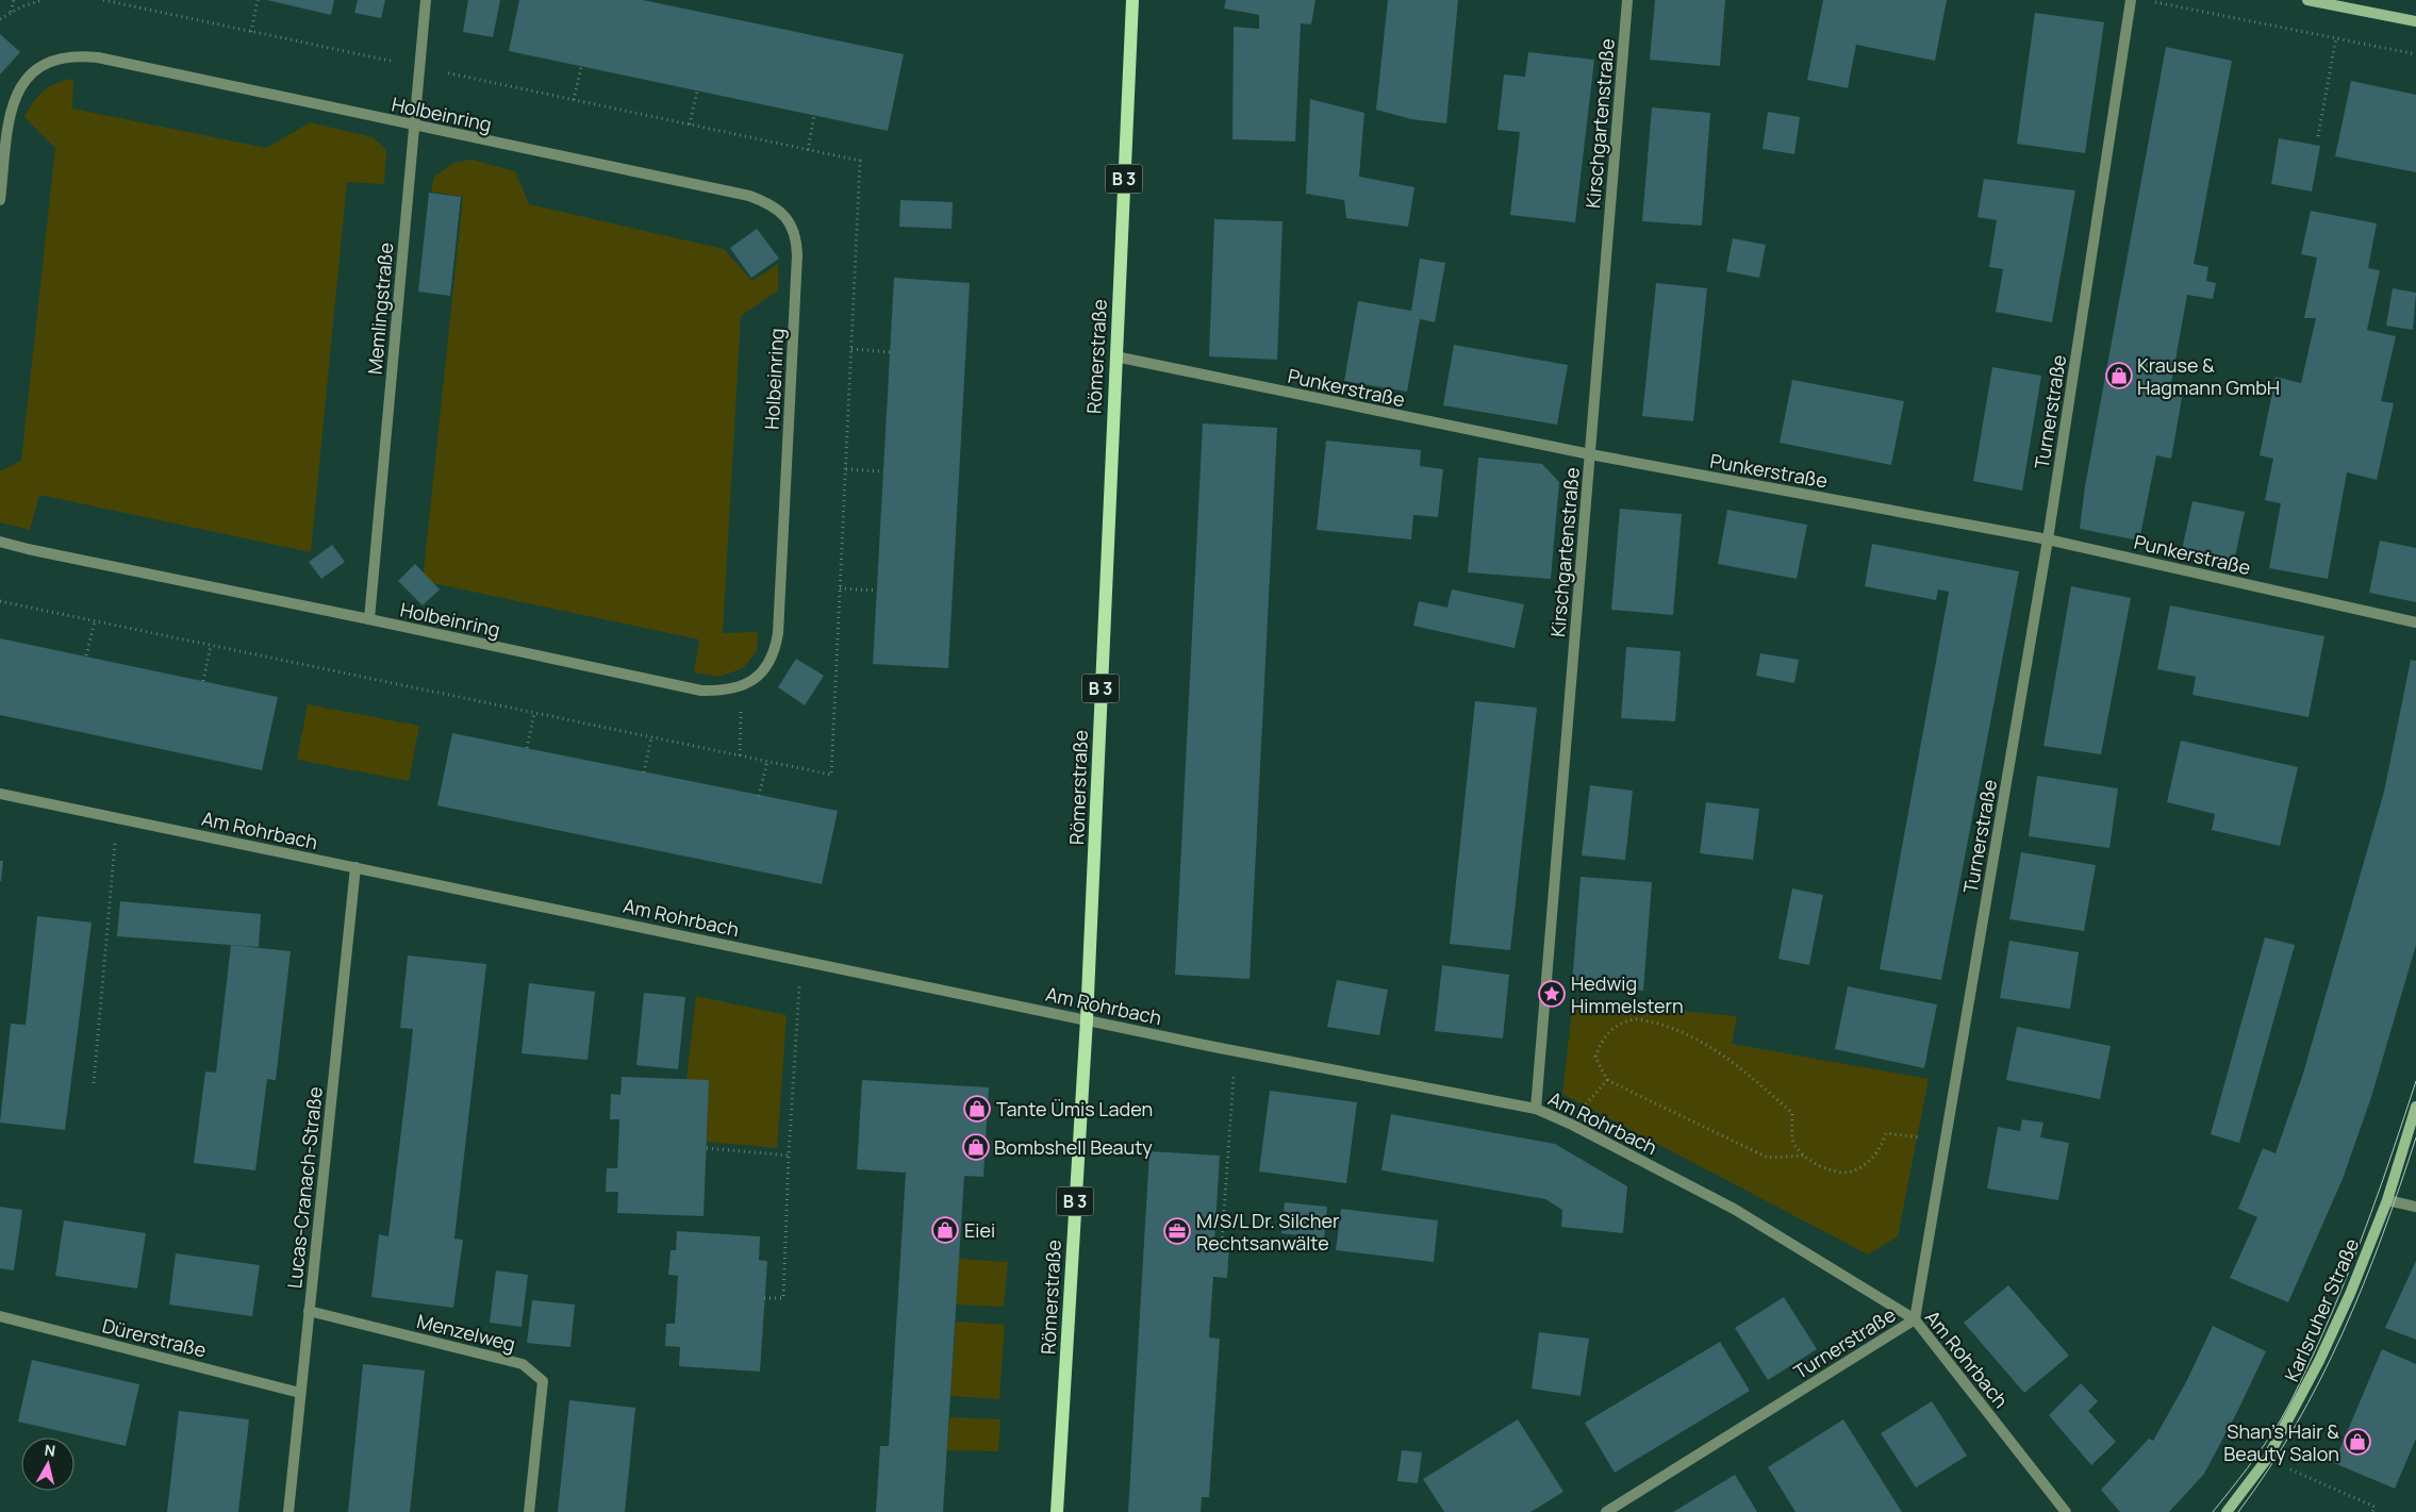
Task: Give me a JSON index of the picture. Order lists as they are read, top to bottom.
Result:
{
  "streets": {
    "main road": ["B 3", "Römerstraße", "Karlsruher Straße"],
    "street": [
      "Holbeinring",
      "Kirschgartenstraße",
      "Memlingstraße",
      "Punkerstraße",
      "Turnerstraße",
      "Am Rohrbach",
      "Lucas-Cranach-Straße",
      "Menzelweg",
      "Dürerstraße"
    ]
  },
  "crossings": [
    ["Holbeinring", "Memlingstraße"],
    ["Kirschgartenstraße", "Punkerstraße"],
    ["Kirschgartenstraße", "Am Rohrbach"],
    ["Römerstraße", "Punkerstraße"],
    ["Römerstraße", "Am Rohrbach"],
    ["Punkerstraße", "Turnerstraße"],
    ["Turnerstraße", "Am Rohrbach"],
    ["Am Rohrbach", "Lucas-Cranach-Straße"],
    ["Lucas-Cranach-Straße", "Menzelweg"],
    ["Lucas-Cranach-Straße", "Dürerstraße"]
  ],
  "places": {
    "shop": [
      "Krause & Hagmann GmbH",
      "Tante Ümis Laden",
      "Bombshell Beauty",
      "Eiei",
      "Shan's Hair & Beauty Salon"
    ],
    "place": ["Hedwig Himmelstern"],
    "office": ["M/S/L Dr. Silcher Rechtsanwälte"]
  },
  "north": "top"
}
